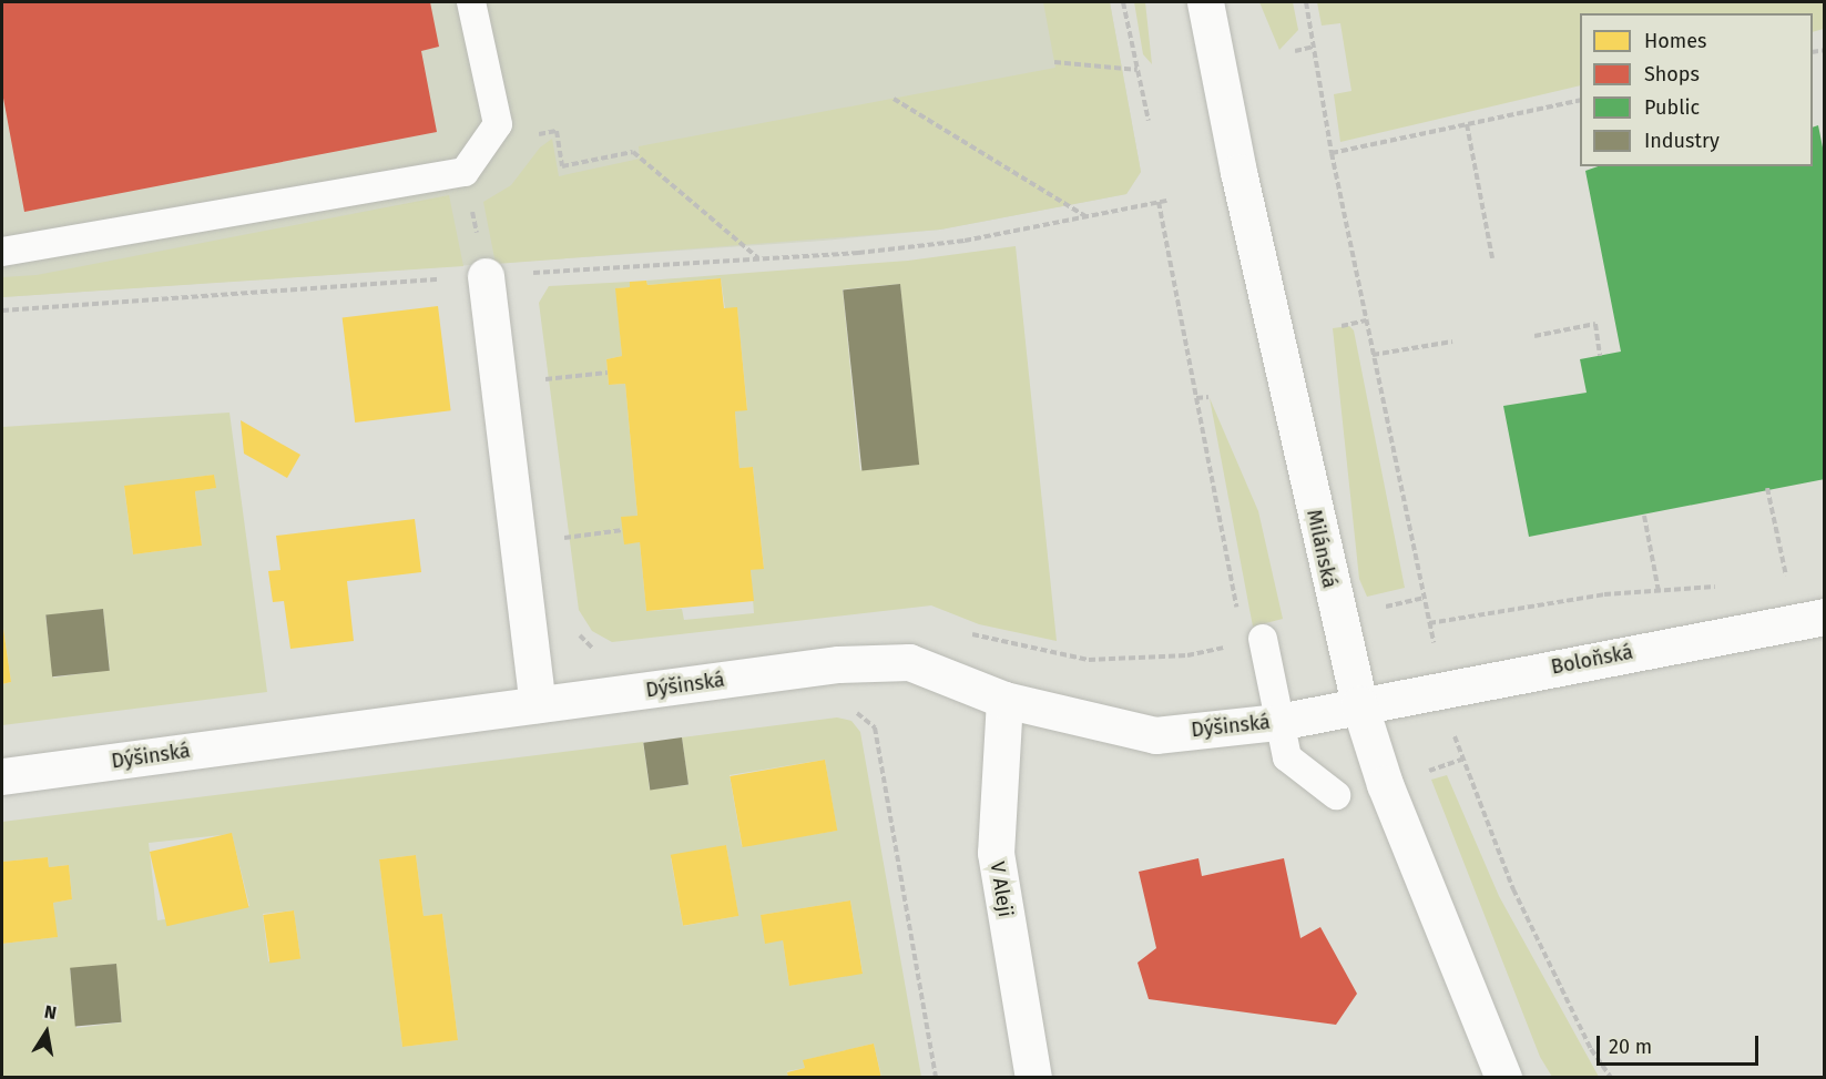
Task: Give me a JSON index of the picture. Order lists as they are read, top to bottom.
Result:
{
  "streets": {
    "street": [
      "Milánská",
      "Boloňská",
      "Dýšinská",
      "V Aleji"
    ]
  },
  "crossings": [
    ["Milánská", "Boloňská"],
    ["Milánská", "Dýšinská"],
    ["Boloňská", "Dýšinská"],
    ["Dýšinská", "V Aleji"]
  ],
  "legend": [
    "Homes",
    "Shops",
    "Public",
    "Industry"
  ],
  "scale_bar": "20 m",
  "north": "top"
}
